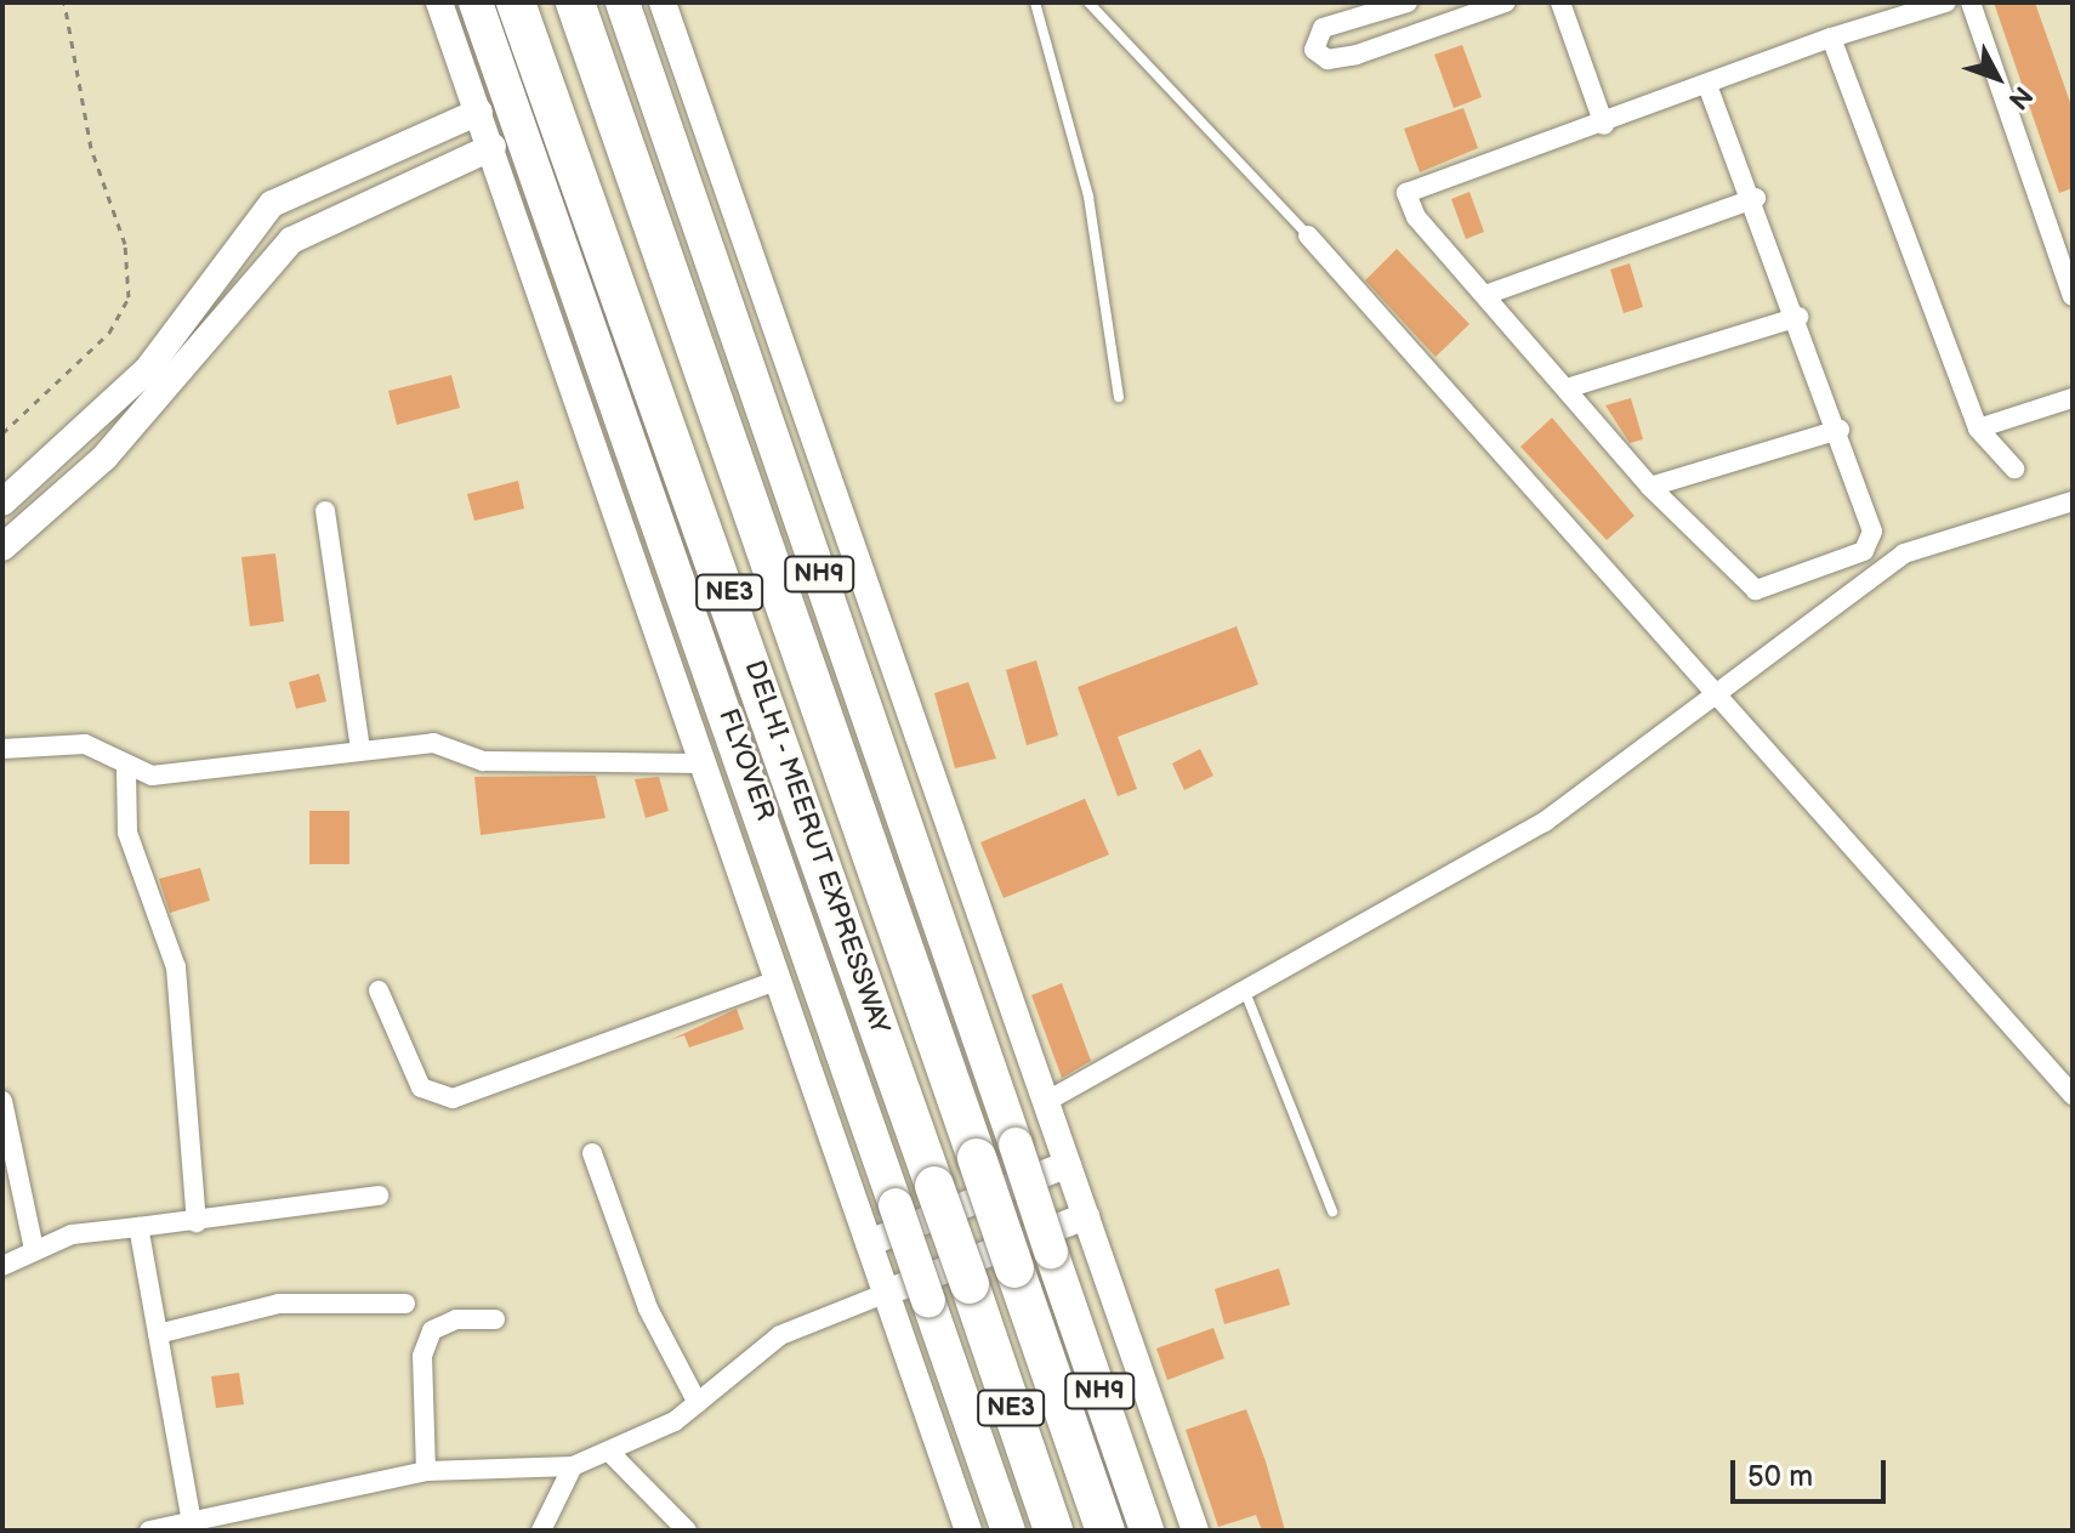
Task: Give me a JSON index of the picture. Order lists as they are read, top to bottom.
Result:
{
  "streets": {
    "highway": [
      "NH9",
      "NE3",
      "FLYOVER",
      "DELHI - MEERUT EXPRESSWAY"
    ]
  },
  "scale_bar": "50 m",
  "north": "bottom right"
}
